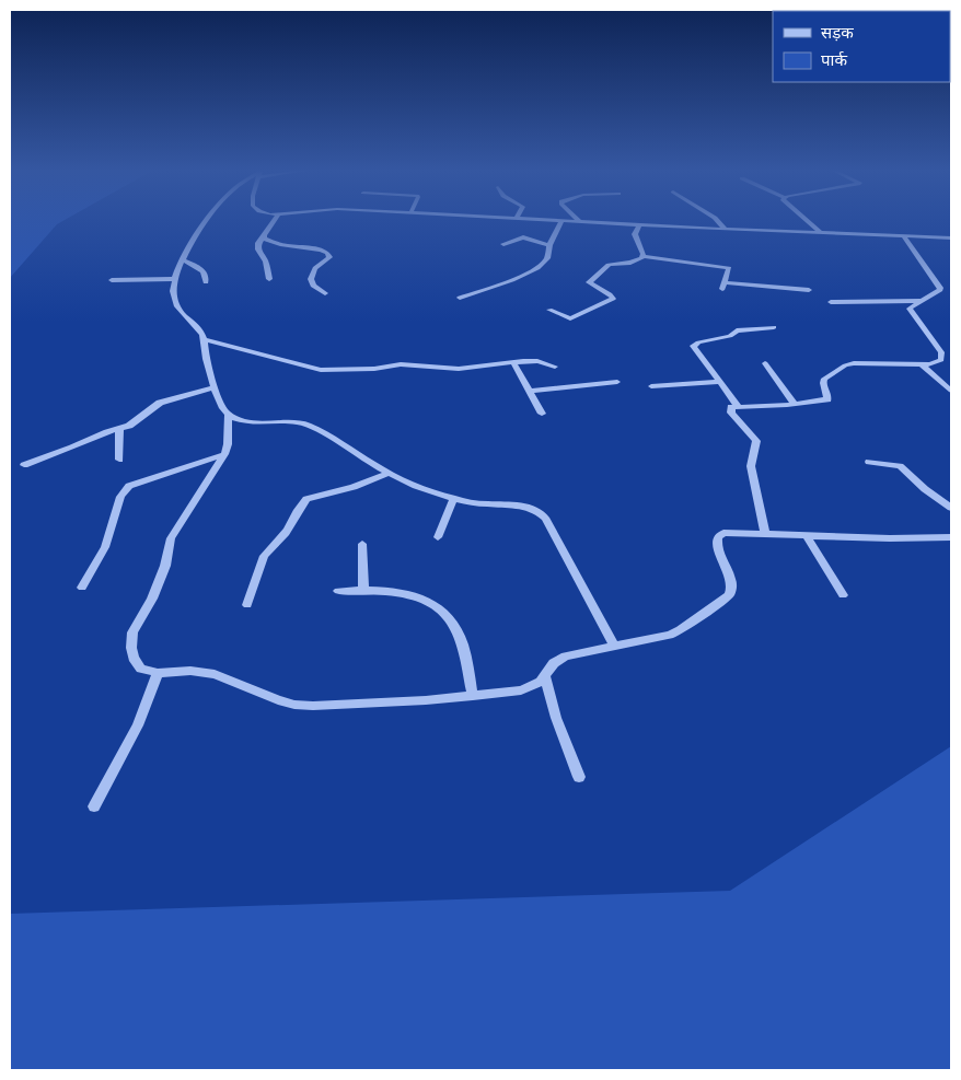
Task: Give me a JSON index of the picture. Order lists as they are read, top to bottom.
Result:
{
  "legend": ["सड़क", "पार्क"]
}
